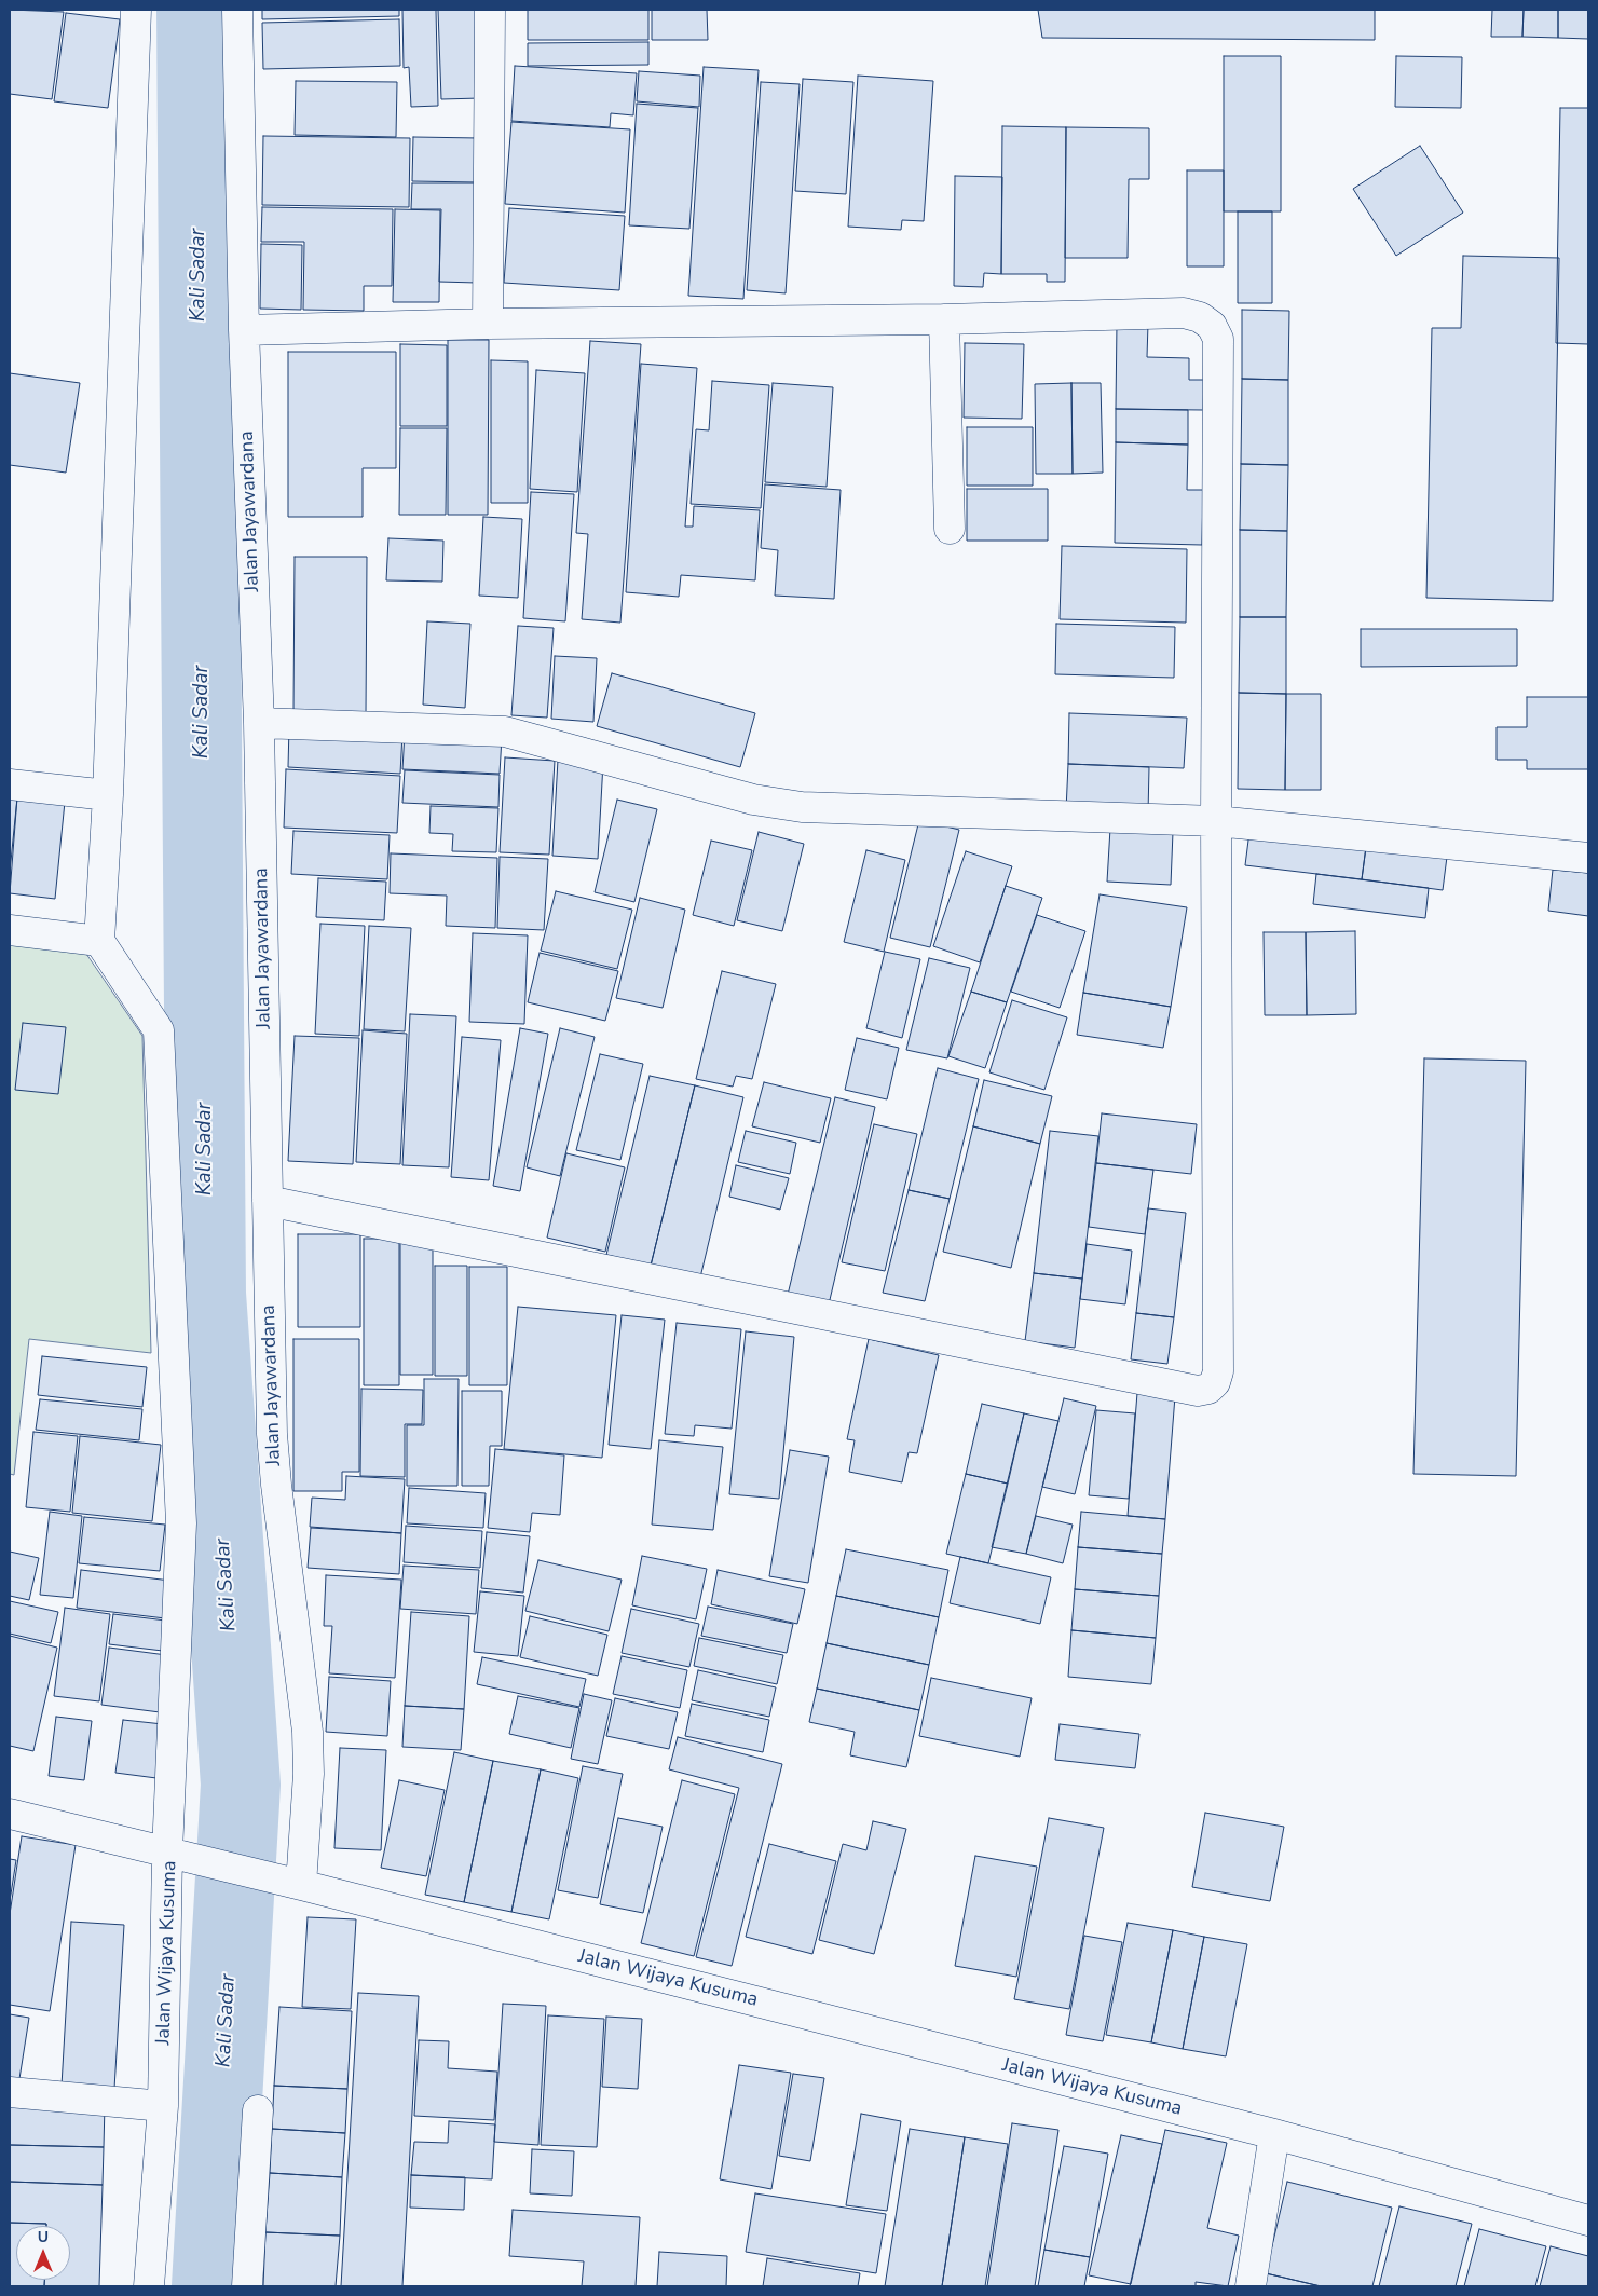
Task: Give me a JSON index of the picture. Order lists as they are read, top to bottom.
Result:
{
  "streets": {
    "street": ["Jalan Jayawardana", "Jalan Wijaya Kusuma"]
  },
  "crossings": [
    ["Jalan Jayawardana", "Jalan Wijaya Kusuma"]
  ],
  "water": ["Kali Sadar"],
  "north": "top"
}
